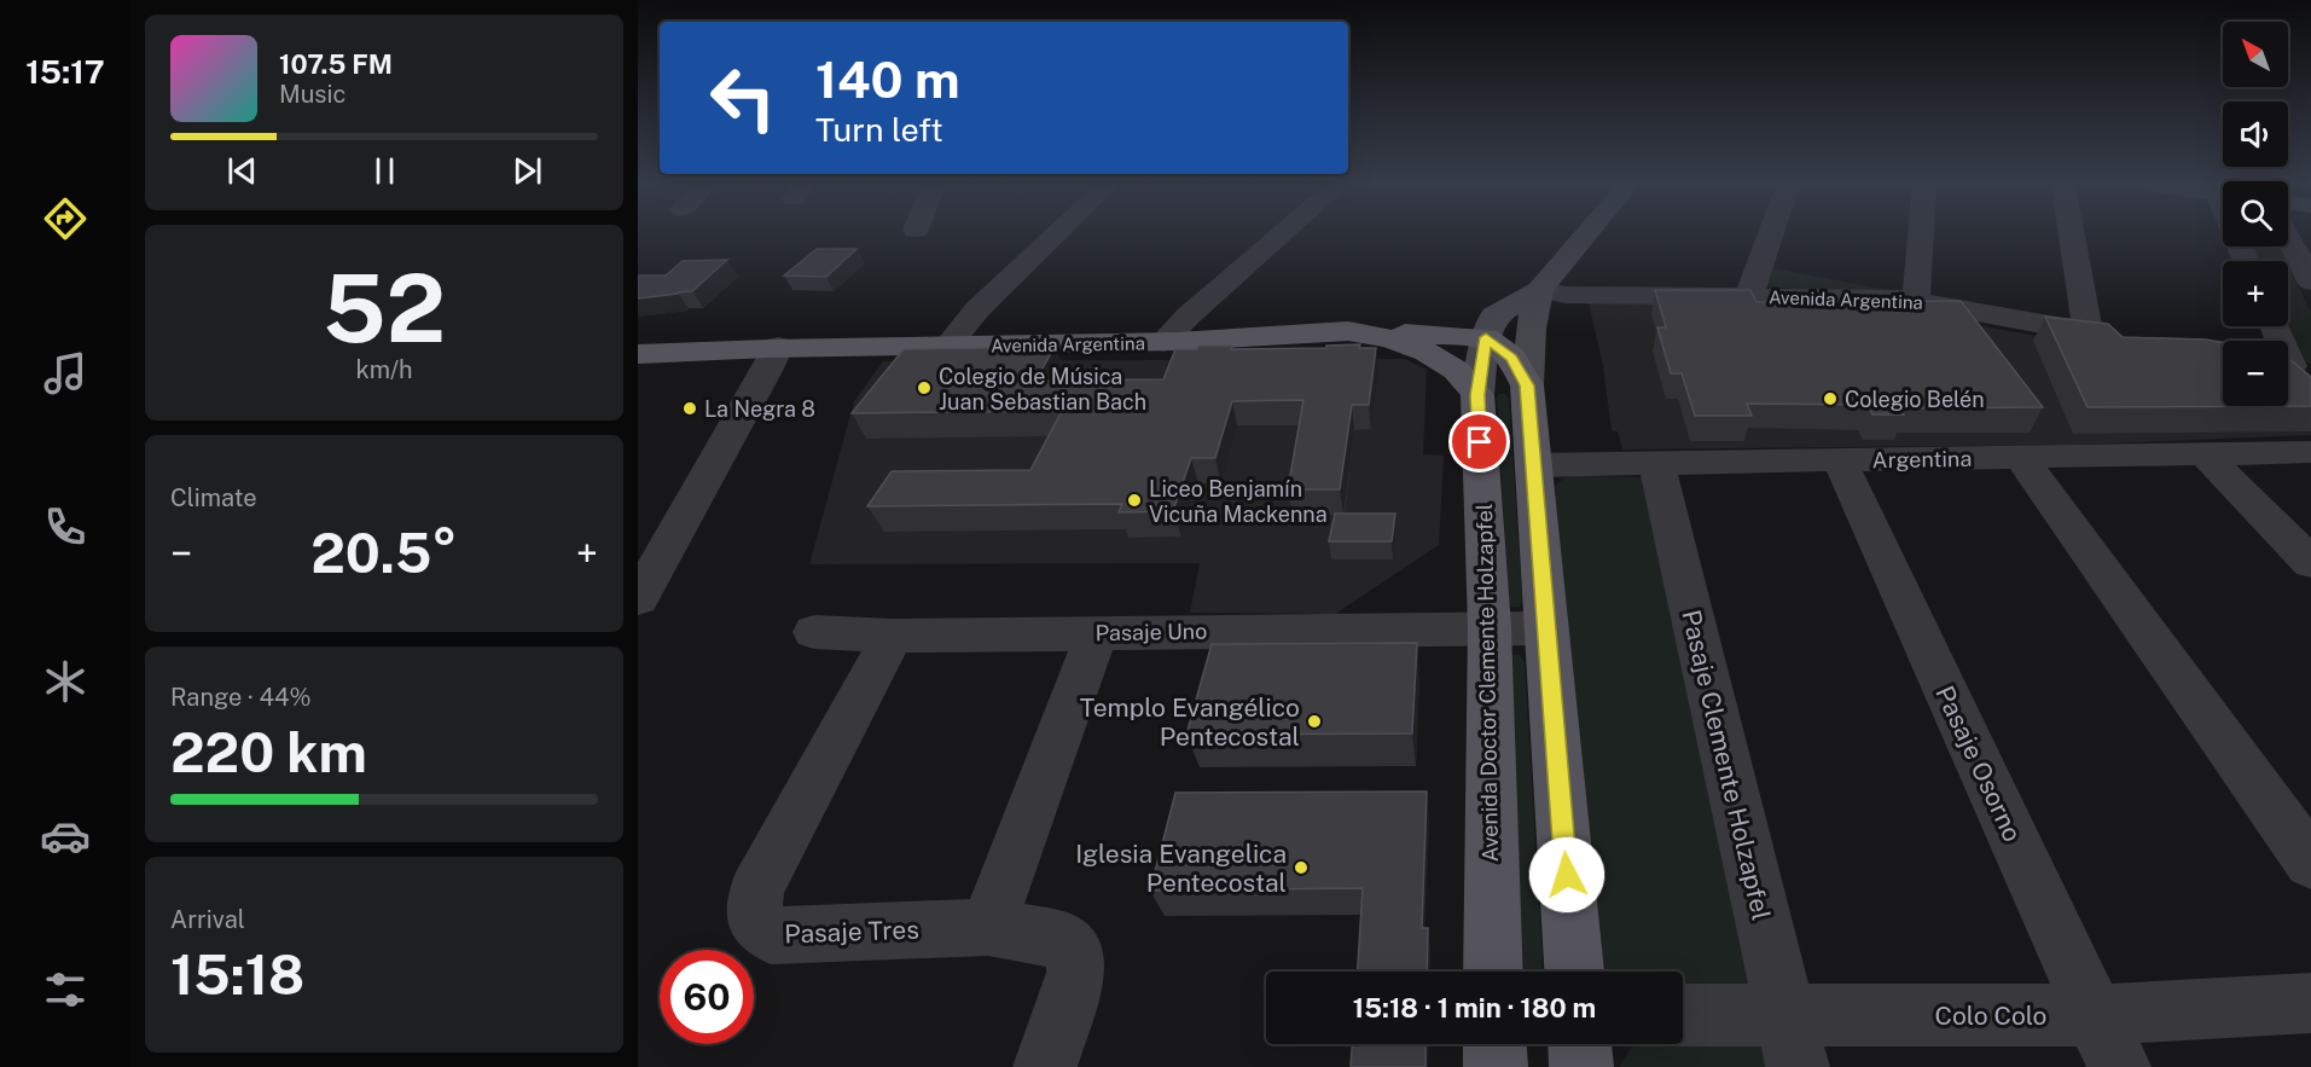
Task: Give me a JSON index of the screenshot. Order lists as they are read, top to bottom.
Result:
{
  "streets": {
    "main road": ["Avenida Argentina", "Avenida Doctor Clemente Holzapfel"],
    "street": [
      "Argentina",
      "Pasaje Uno",
      "Pasaje Osorno",
      "Pasaje Clemente Holzapfel",
      "Pasaje Tres",
      "Colo Colo"
    ]
  },
  "crossings": [
    ["Avenida Argentina", "Avenida Doctor Clemente Holzapfel"],
    ["Argentina", "Pasaje Osorno"],
    ["Argentina", "Pasaje Clemente Holzapfel"],
    ["Pasaje Uno", "Avenida Doctor Clemente Holzapfel"],
    ["Pasaje Uno", "Pasaje Tres"],
    ["Pasaje Osorno", "Colo Colo"],
    ["Pasaje Clemente Holzapfel", "Colo Colo"]
  ],
  "places": [
    "Colegio de Música Juan Sebastian Bach",
    "Colegio Belén",
    "La Negra 8",
    "Liceo Benjamín Vicuña Mackenna",
    "Templo Evangélico Pentecostal",
    "Iglesia Evangelica Pentecostal"
  ],
  "north": "top left",
  "page": {
    "tabs": "15:17",
    "map_buttons": ["+", "−"],
    "turn": ["140 m", "Turn left"],
    "song": ["107.5 FM", "Music"],
    "tile": [
      ["52", "km/h"],
      "Climate",
      ["Range · 44%", "220 km"],
      ["Arrival", "15:18"]
    ],
    "heat": ["−", "20.5°", "+"],
    "limit": "60",
    "trip": "15:18 · 1 min · 180 m"
  }
}
